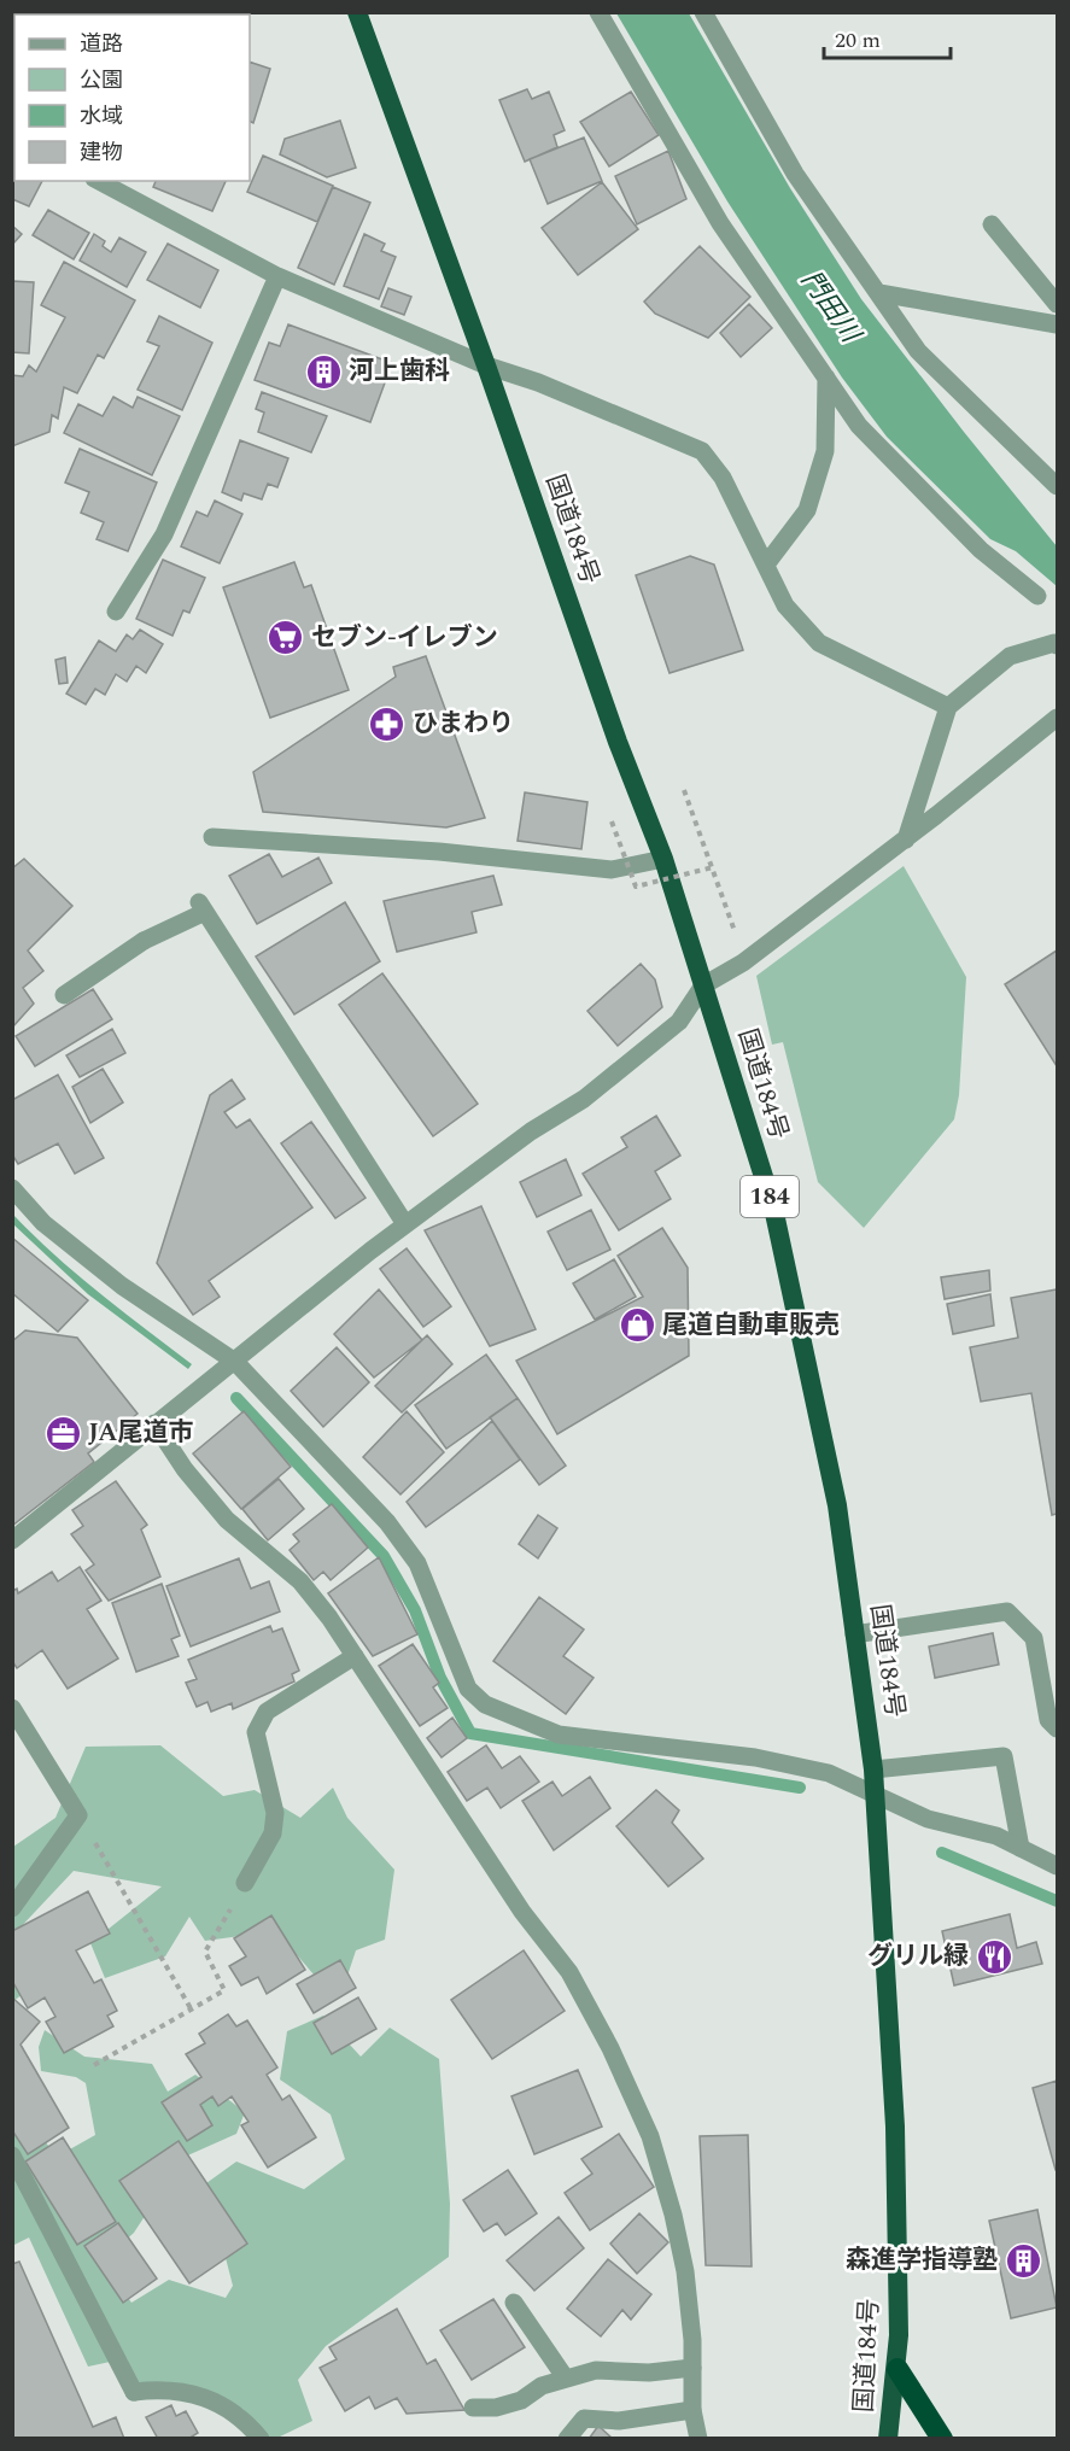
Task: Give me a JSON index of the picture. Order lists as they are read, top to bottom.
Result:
{
  "streets": {
    "highway": ["国道184号", "184"]
  },
  "water": ["門田川"],
  "places": {
    "building": ["河上歯科", "森進学指導塾"],
    "supermarket": ["セブン-イレブン"],
    "pharmacy": ["ひまわり"],
    "shop": ["尾道自動車販売"],
    "office": ["JA尾道市"],
    "restaurant": ["グリル緑"]
  },
  "legend": [
    "道路",
    "公園",
    "水域",
    "建物"
  ],
  "scale_bar": "20 m"
}
